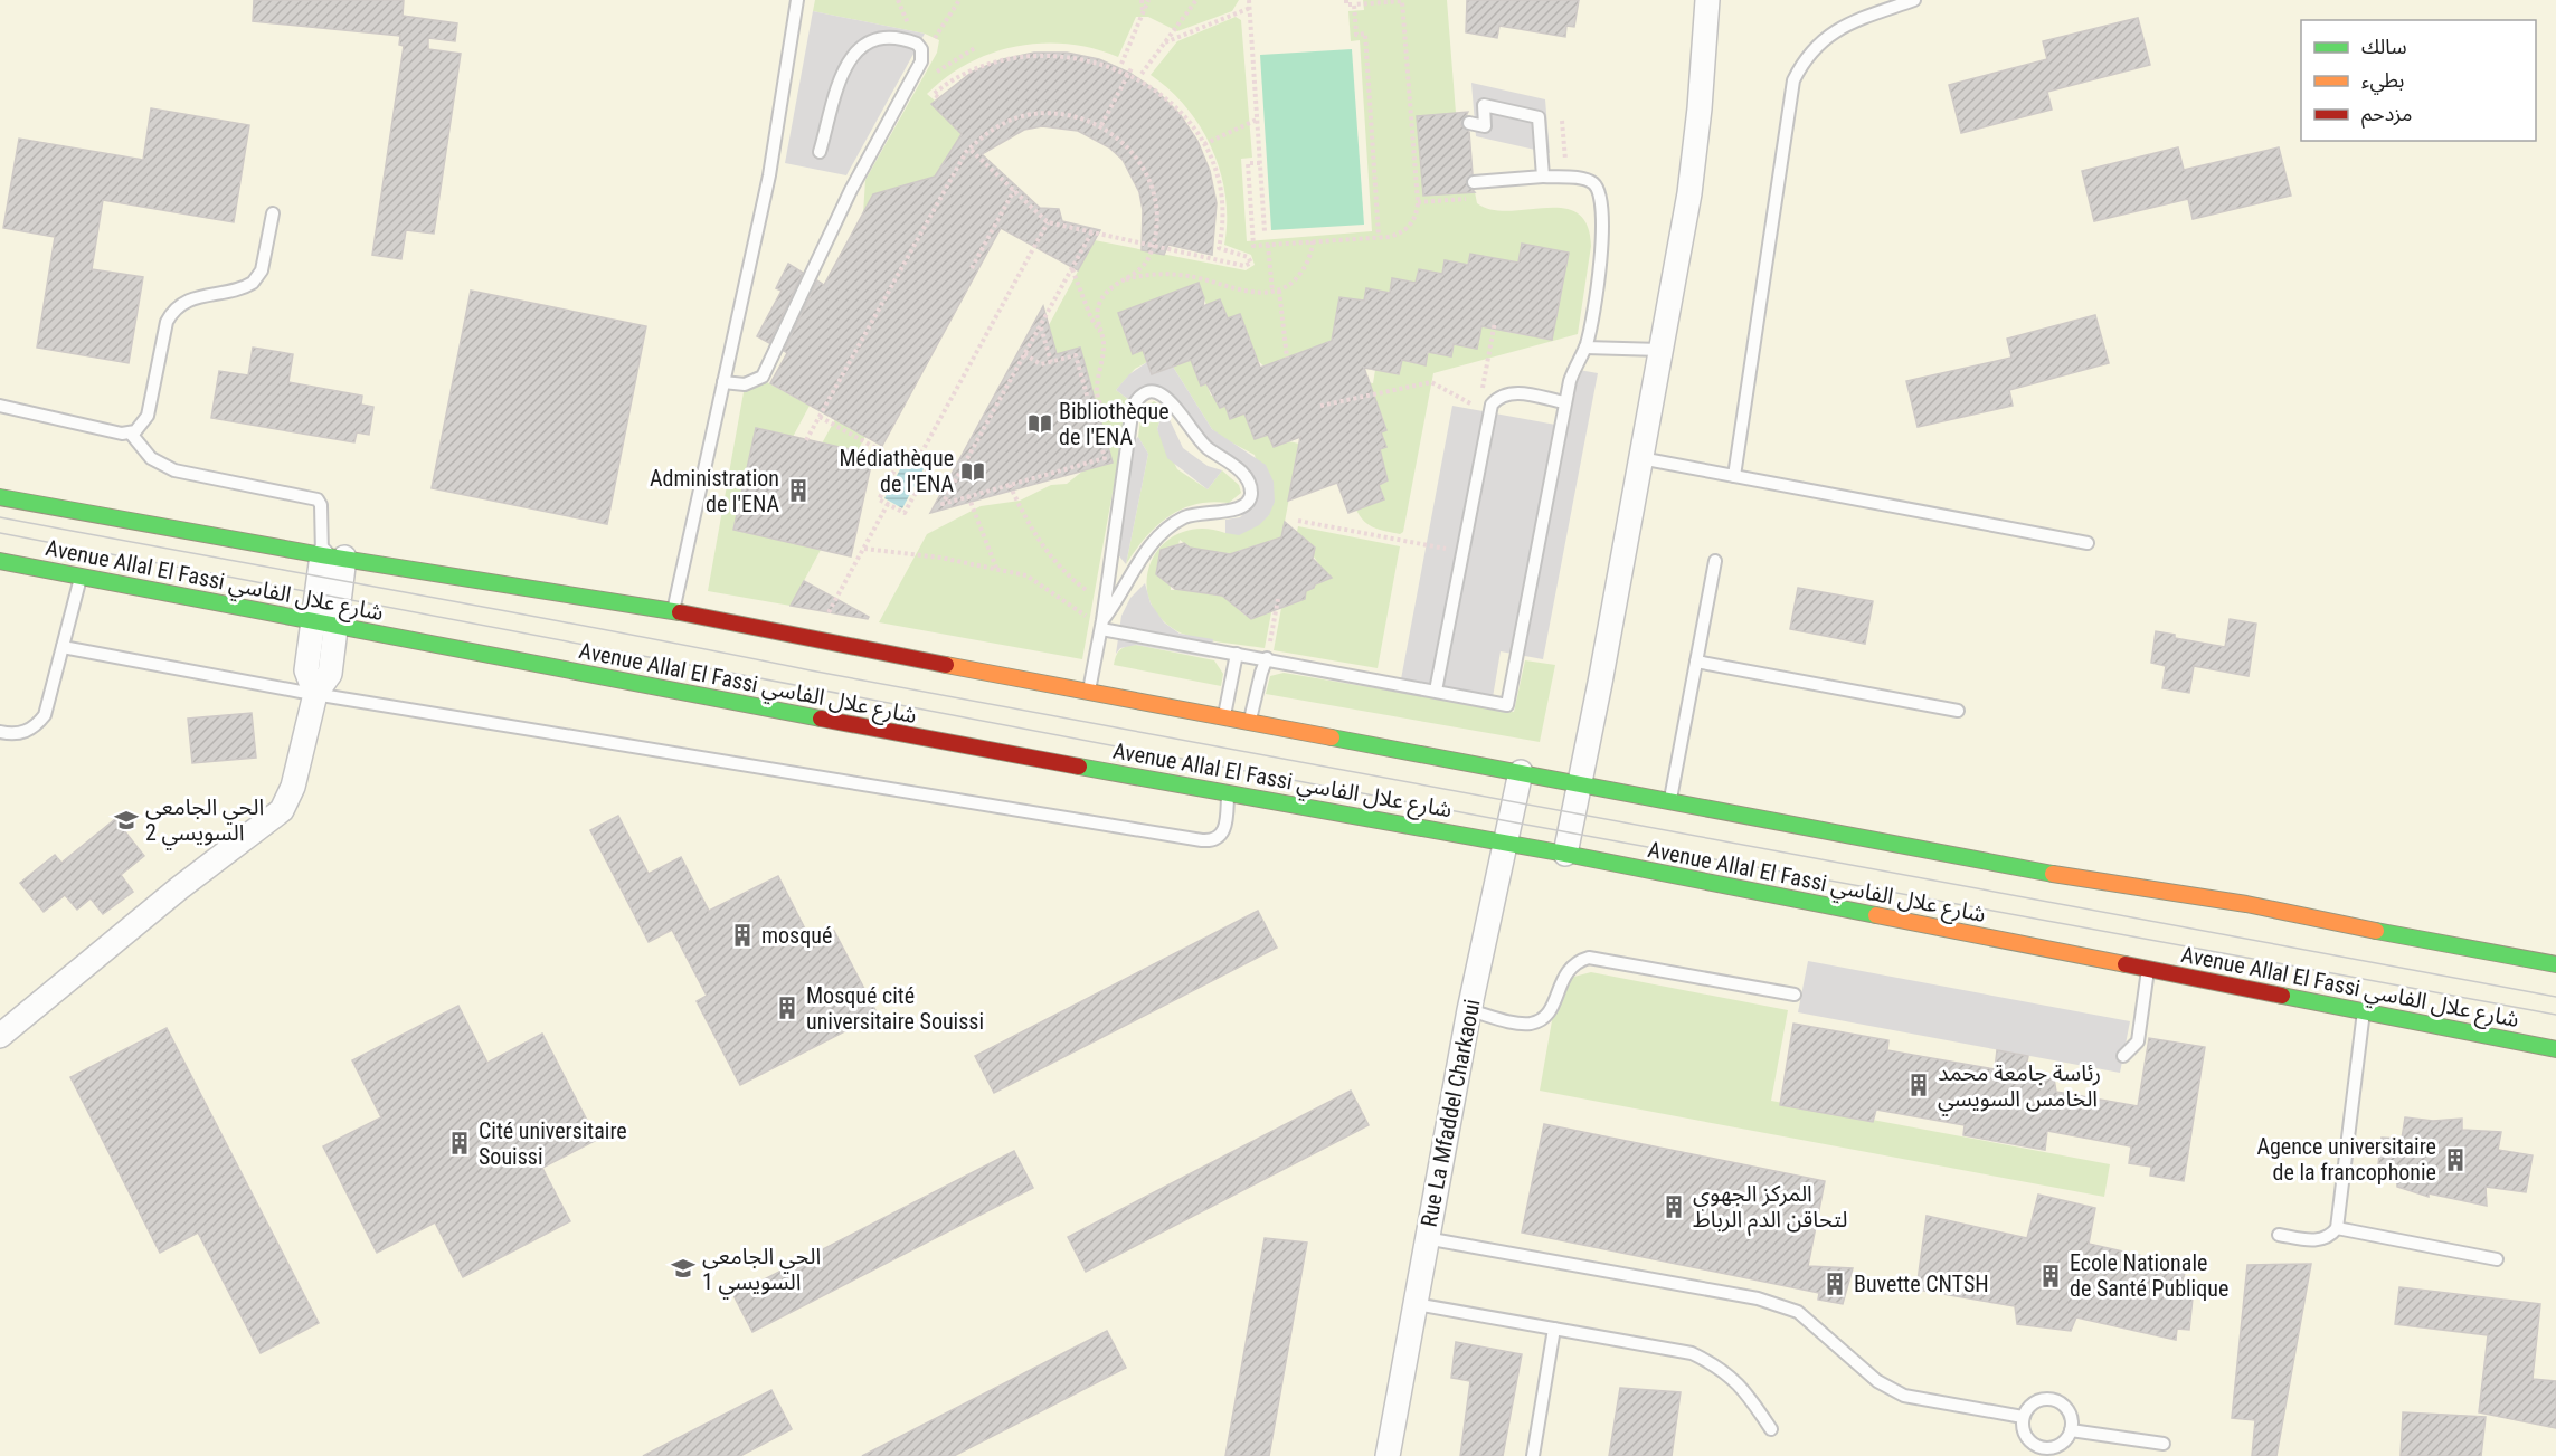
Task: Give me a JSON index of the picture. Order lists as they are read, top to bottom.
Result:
{
  "streets": {
    "street": ["Avenue Allal El Fassi شارع علال الفاسي", "Rue La Mfaddel Charkaoui"]
  },
  "crossings": [
    ["Avenue Allal El Fassi شارع علال الفاسي", "Rue La Mfaddel Charkaoui"]
  ],
  "places": {
    "library": ["Bibliothèque de l'ENA", "Médiathèque de l'ENA"],
    "building": [
      "Administration de l'ENA",
      "mosqué",
      "Mosqué cité universitaire Souissi",
      "رئاسة جامعة محمد الخامس السويسي",
      "Cité universitaire Souissi",
      "Agence universitaire de la francophonie",
      "المركز الجهوي لتحاقن الدم الرباط",
      "Ecole Nationale de Santé Publique",
      "Buvette CNTSH"
    ],
    "school or university": ["الحي الجامعي السويسي 2", "الحي الجامعي السويسي 1"]
  },
  "legend": ["سالك", "بطيء", "مزدحم"]
}
